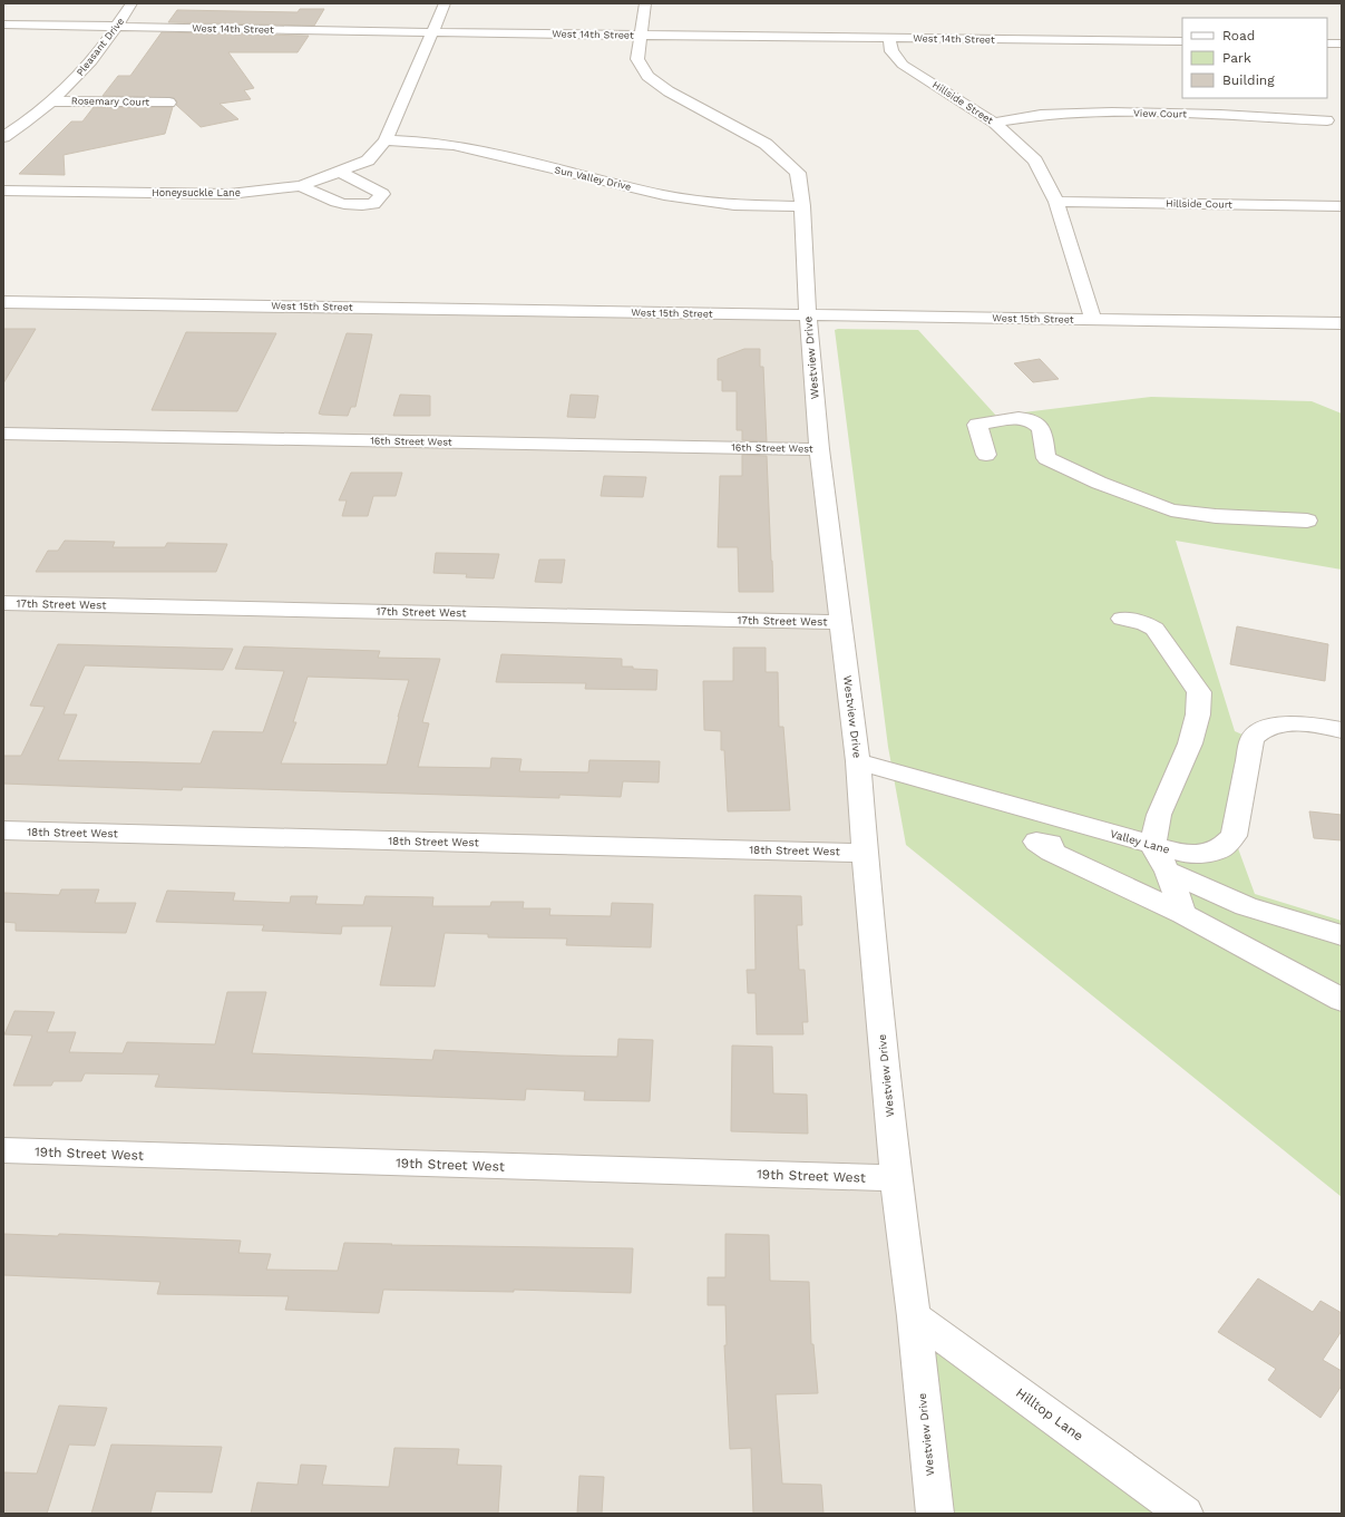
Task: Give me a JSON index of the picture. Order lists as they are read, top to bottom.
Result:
{
  "streets": {
    "street": [
      "West 14th Street",
      "Pleasant Drive",
      "Rosemary Court",
      "Hillside Street",
      "View Court",
      "Sun Valley Drive",
      "Honeysuckle Lane",
      "Hillside Court",
      "West 15th Street",
      "Westview Drive",
      "16th Street West",
      "17th Street West",
      "18th Street West",
      "Valley Lane",
      "19th Street West",
      "Hilltop Lane"
    ]
  },
  "crossings": [
    ["West 14th Street", "Pleasant Drive"],
    ["West 14th Street", "Hillside Street"],
    ["West 14th Street", "Honeysuckle Lane"],
    ["West 14th Street", "Westview Drive"],
    ["Pleasant Drive", "Rosemary Court"],
    ["Hillside Street", "View Court"],
    ["Hillside Street", "Hillside Court"],
    ["Hillside Street", "West 15th Street"],
    ["Sun Valley Drive", "Honeysuckle Lane"],
    ["Sun Valley Drive", "Westview Drive"],
    ["West 15th Street", "Westview Drive"],
    ["Westview Drive", "16th Street West"],
    ["Westview Drive", "17th Street West"],
    ["Westview Drive", "18th Street West"],
    ["Westview Drive", "Valley Lane"],
    ["Westview Drive", "19th Street West"],
    ["Westview Drive", "Hilltop Lane"]
  ],
  "legend": ["Road", "Park", "Building"]
}
